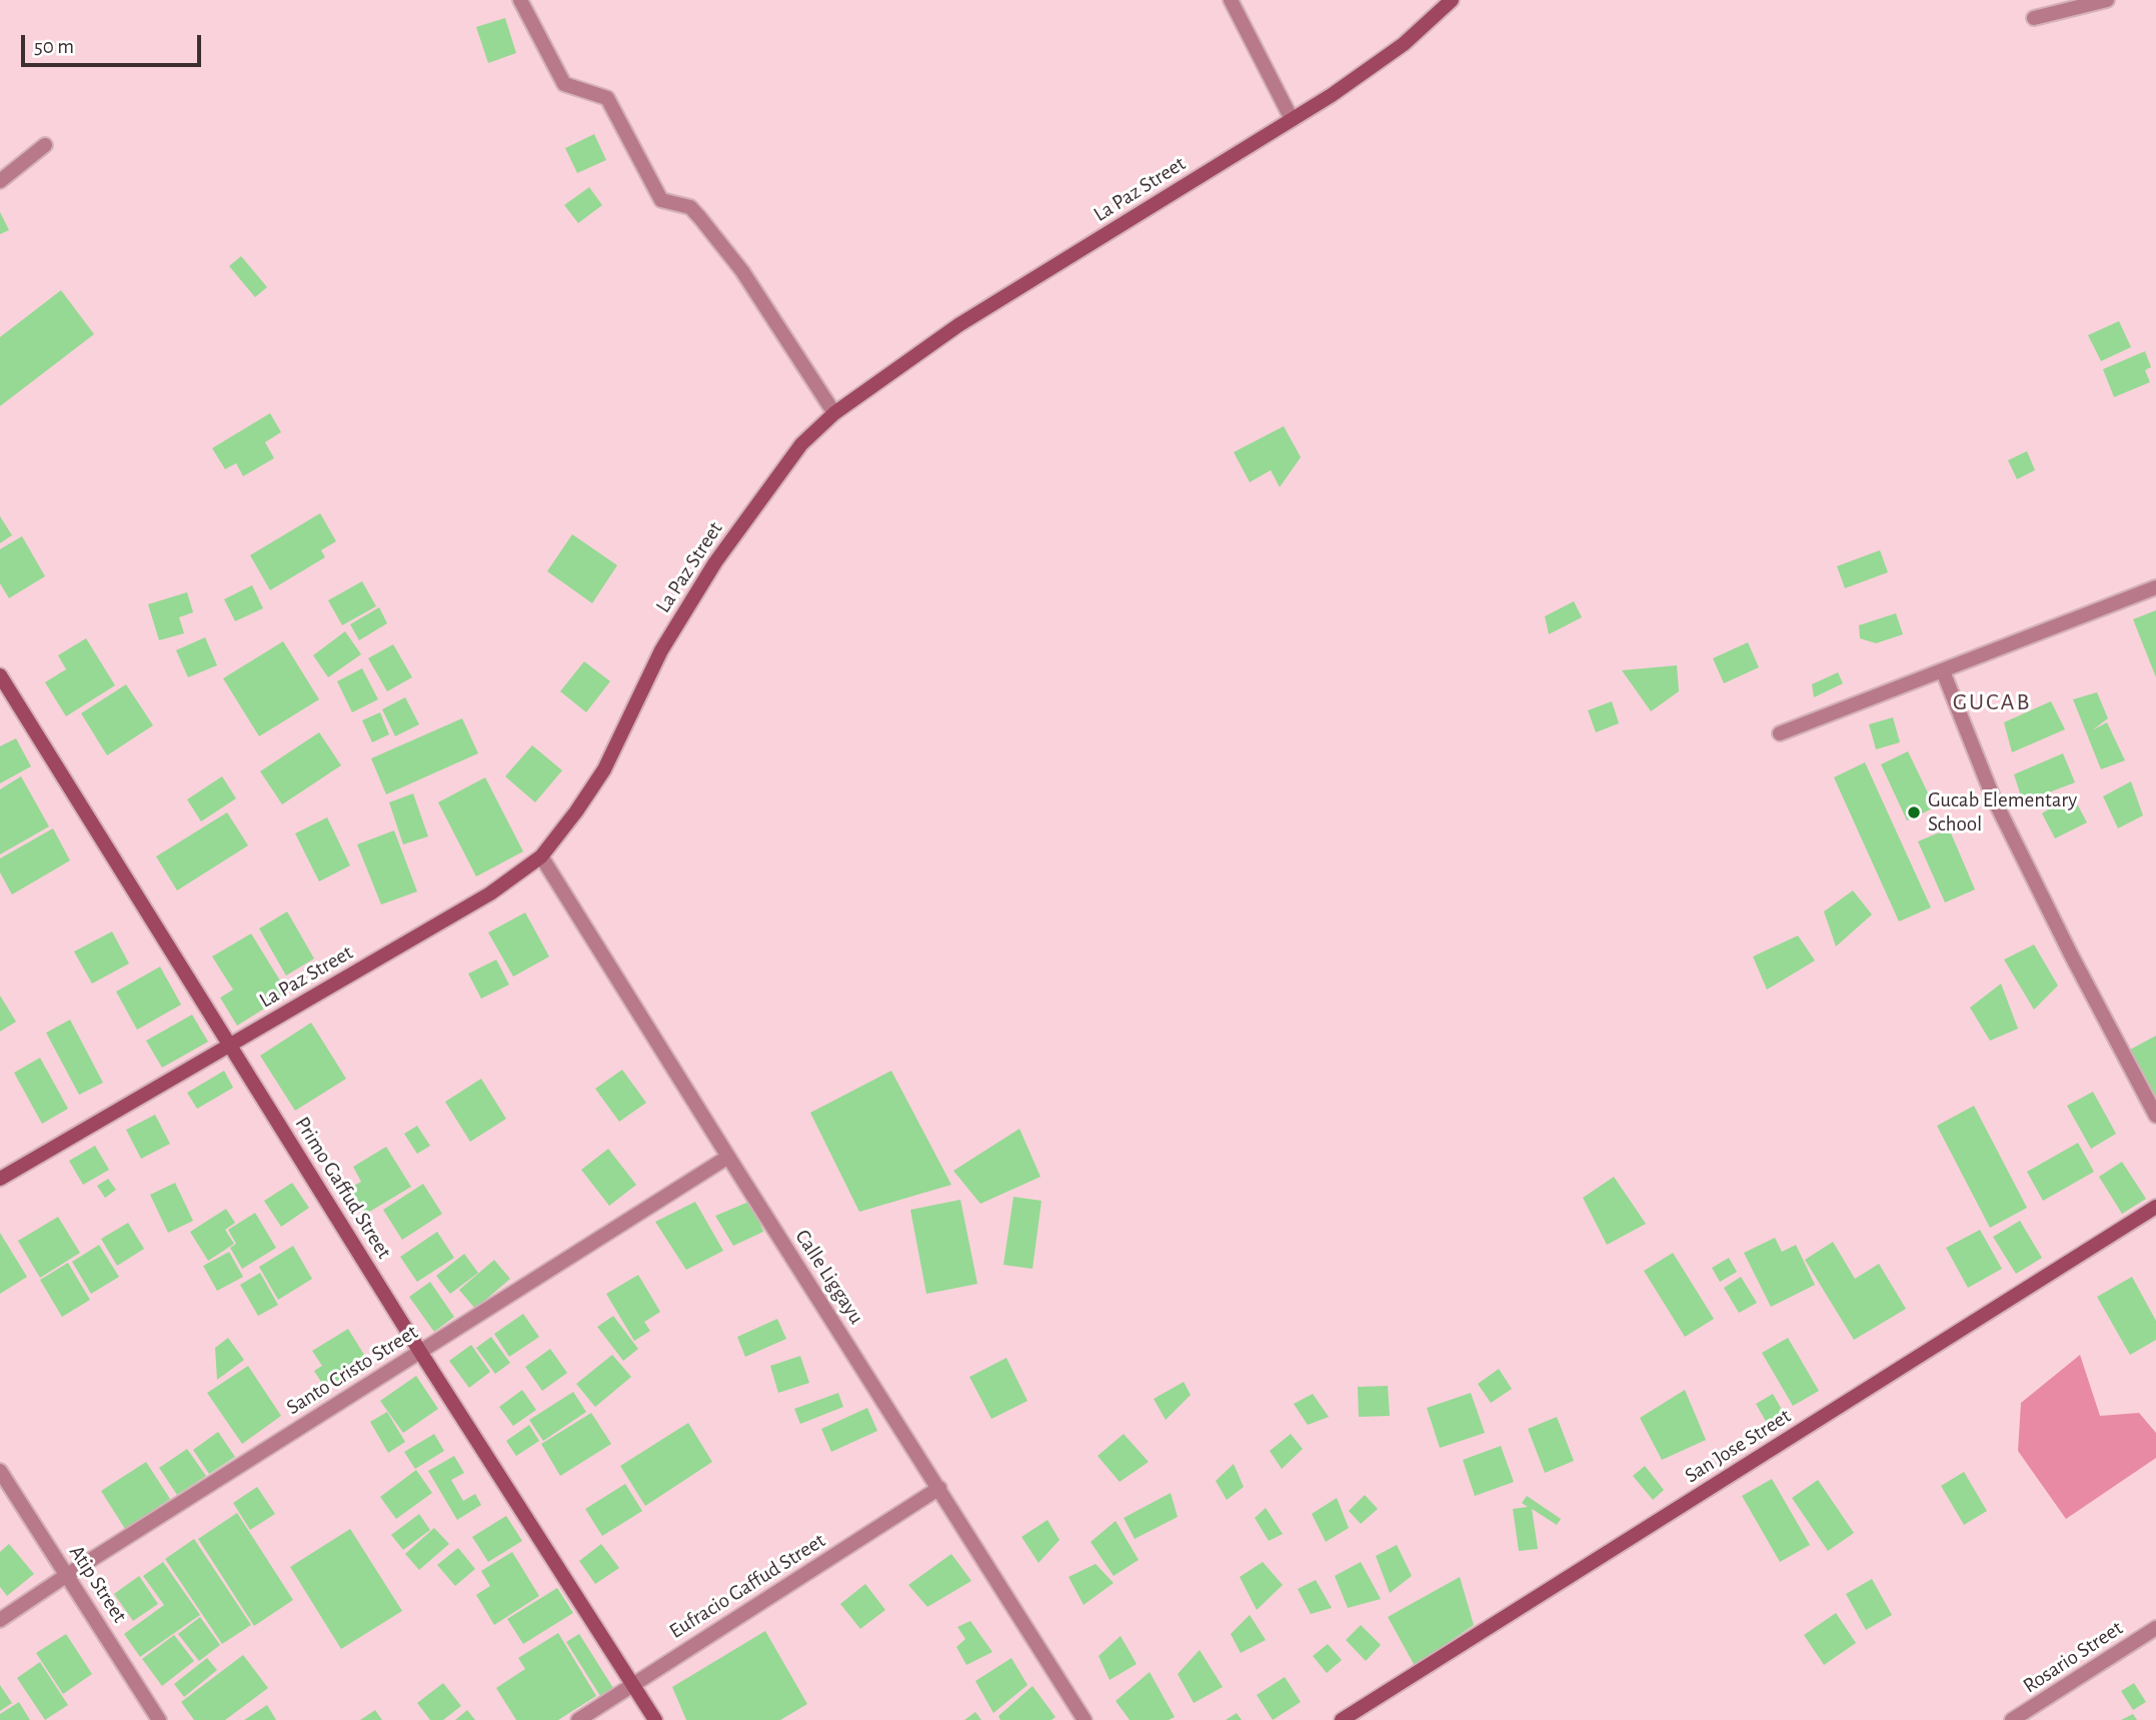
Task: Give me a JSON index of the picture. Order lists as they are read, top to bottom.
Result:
{
  "streets": {
    "street": [
      "La Paz Street",
      "Primo Gaffud Street",
      "Calle Liggayu",
      "Santo Cristo Street",
      "San Jose Street",
      "Atip Street",
      "Eufracio Gaffud Street",
      "Rosario Street"
    ]
  },
  "crossings": [
    ["La Paz Street", "Primo Gaffud Street"],
    ["La Paz Street", "Calle Liggayu"],
    ["Primo Gaffud Street", "Santo Cristo Street"],
    ["Primo Gaffud Street", "Eufracio Gaffud Street"],
    ["Calle Liggayu", "Santo Cristo Street"],
    ["Calle Liggayu", "Eufracio Gaffud Street"],
    ["Santo Cristo Street", "Atip Street"]
  ],
  "districts": ["GUCAB"],
  "places": ["Gucab Elementary School"],
  "scale_bar": "50 m"
}
